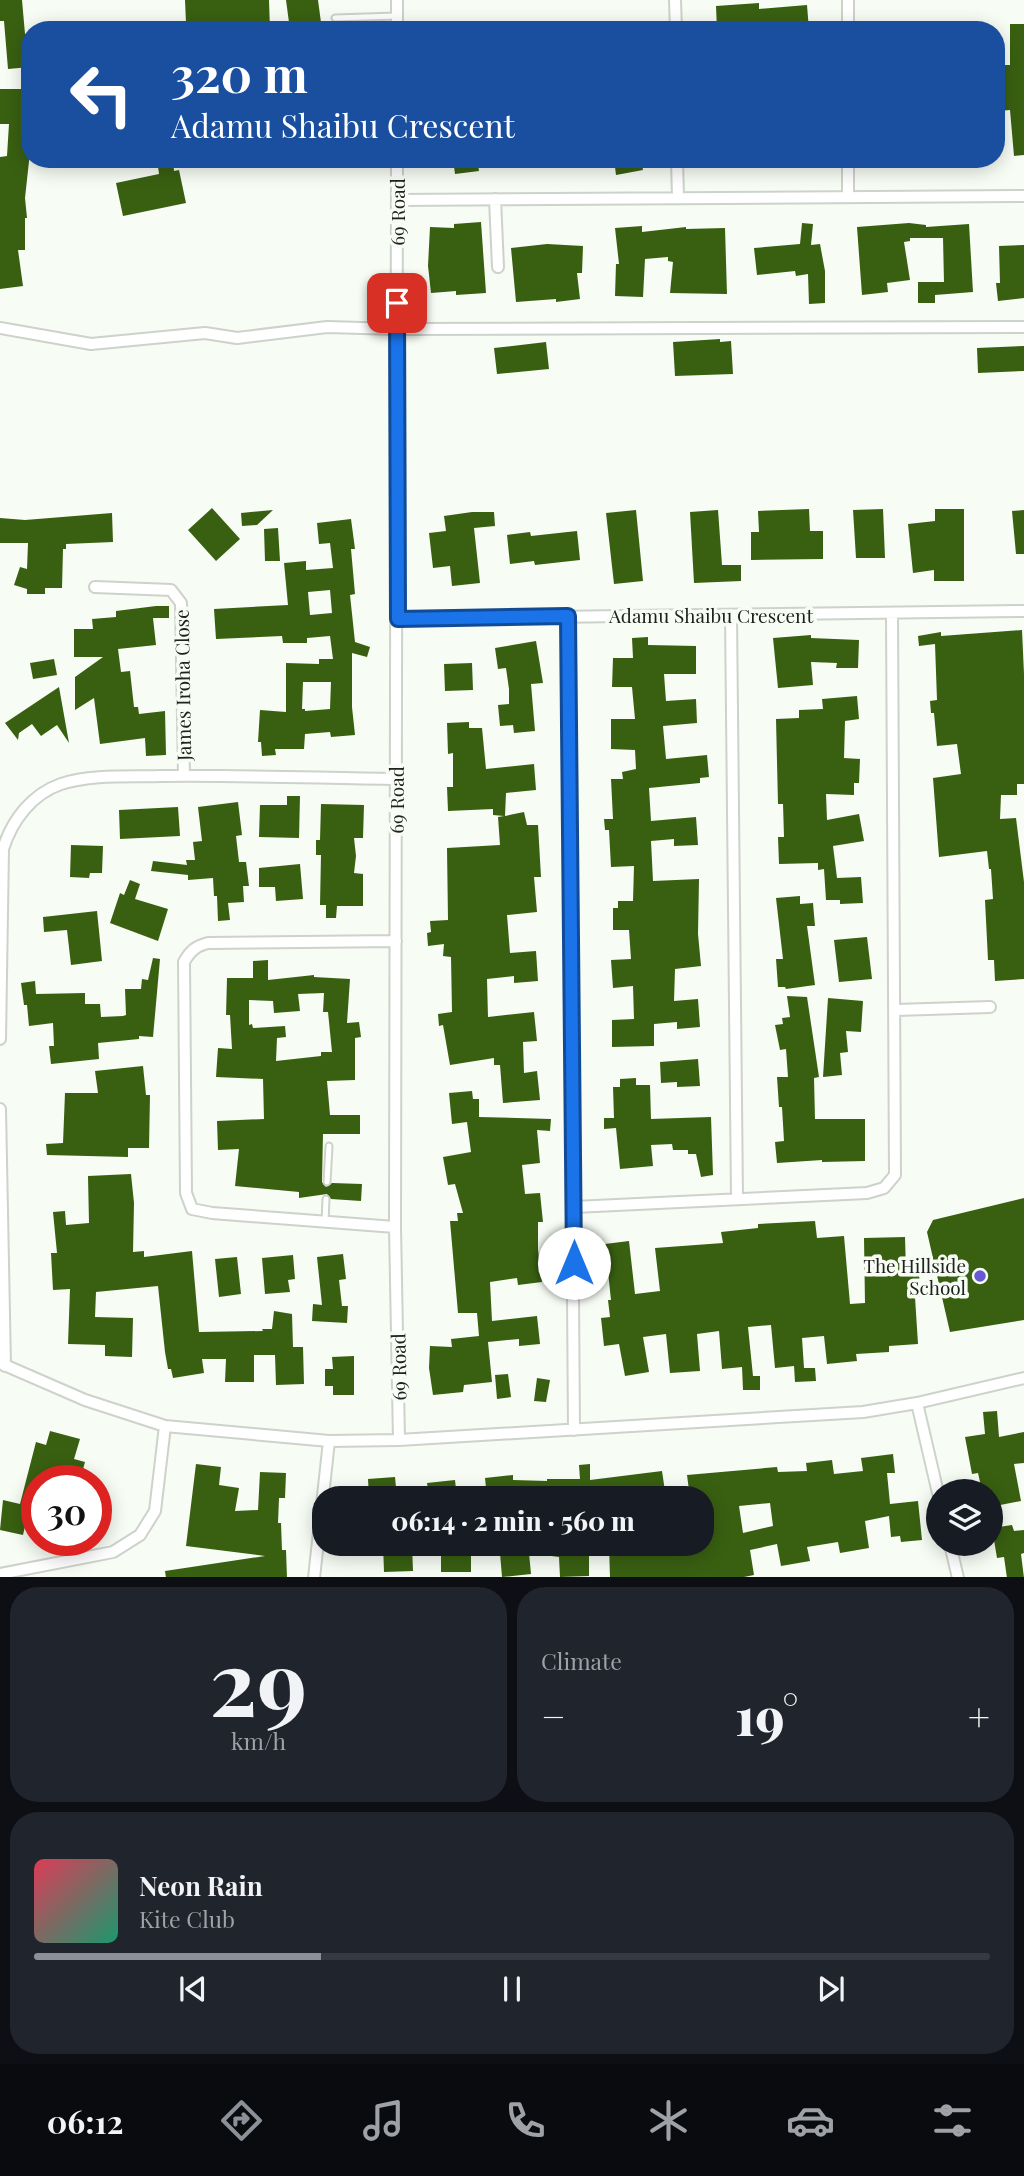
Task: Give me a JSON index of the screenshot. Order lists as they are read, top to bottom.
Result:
{
  "streets": {
    "street": ["69 Road", "Adamu Shaibu Crescent", "James Iroha Close"]
  },
  "crossings": [
    ["69 Road", "Adamu Shaibu Crescent"]
  ],
  "places": ["The Hillside School"],
  "page": {
    "turn": ["320 m", "Adamu Shaibu Crescent"],
    "limit": "30",
    "trip": "06:14 · 2 min · 560 m",
    "tile": [
      ["29", "km/h"],
      "Climate"
    ],
    "heat": ["−", "19°", "+"],
    "song": ["Neon Rain", "Kite Club"],
    "tabs": "06:12"
  }
}
